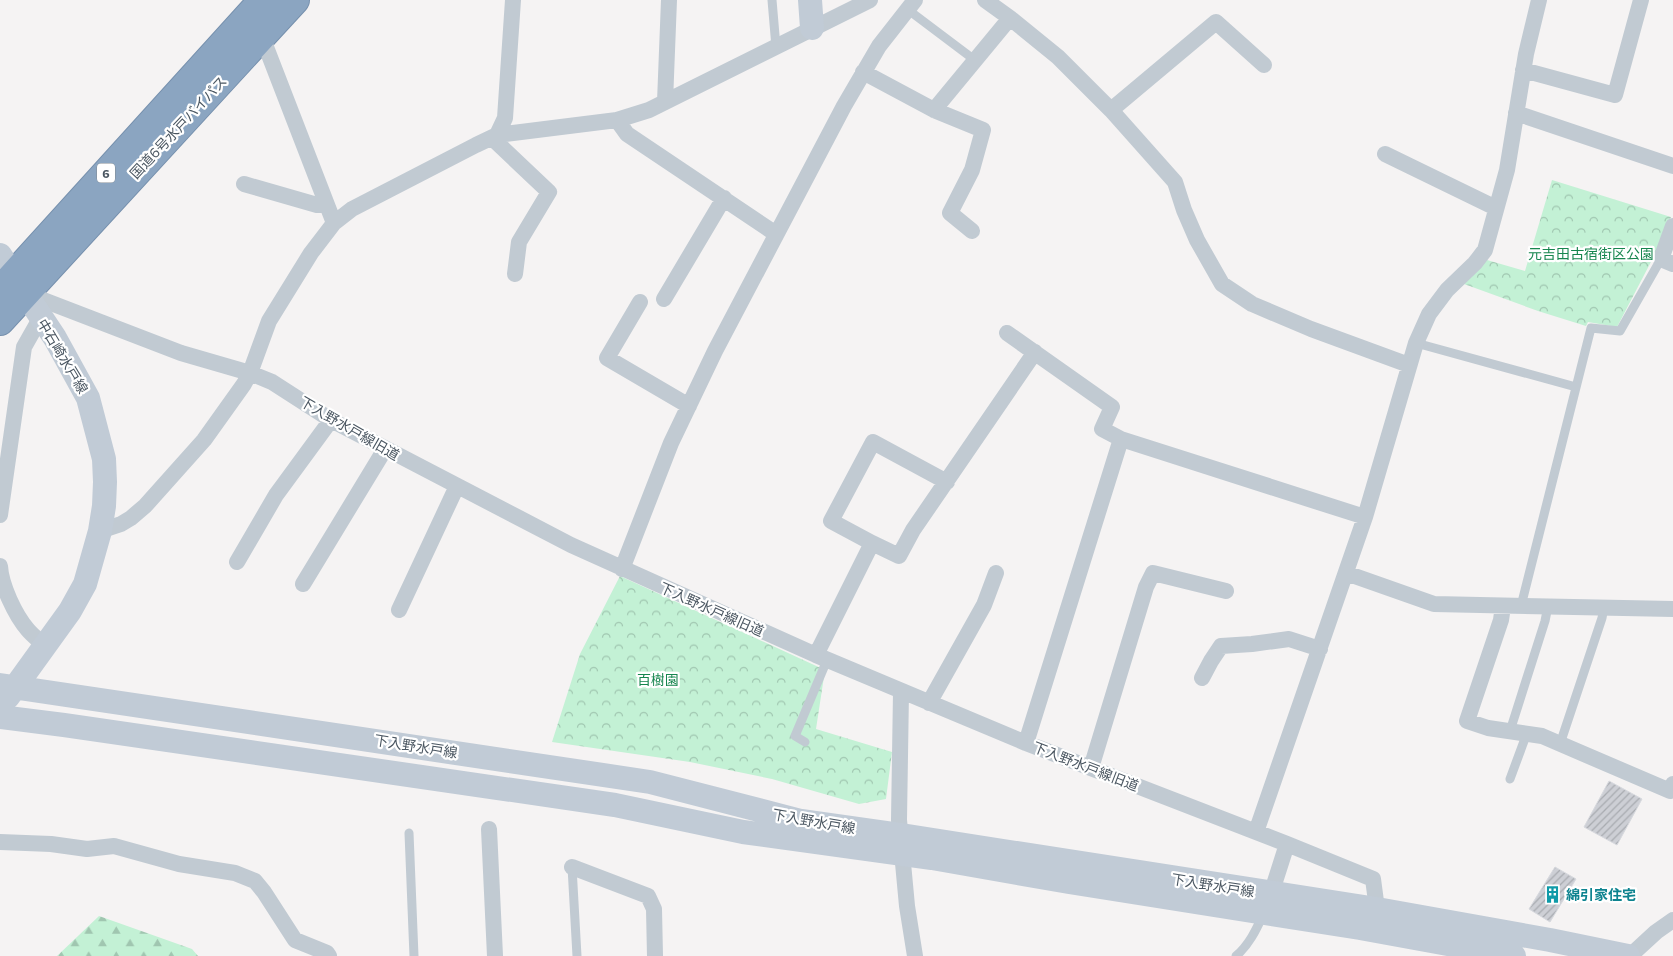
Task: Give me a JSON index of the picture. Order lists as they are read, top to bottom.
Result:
{
  "streets": {
    "highway": ["国道6号水戸バイパス", "6"],
    "main road": ["中石崎水戸線", "下入野水戸線"],
    "street": ["下入野水戸線旧道"]
  },
  "crossings": [
    ["国道6号水戸バイパス", "中石崎水戸線"],
    ["国道6号水戸バイパス", "下入野水戸線旧道"],
    ["中石崎水戸線", "下入野水戸線旧道"],
    ["中石崎水戸線", "下入野水戸線"],
    ["下入野水戸線旧道", "下入野水戸線"]
  ],
  "parks": ["元吉田古宿街区公園", "百樹園"],
  "places": {
    "building": ["綿引家住宅"]
  }
}
